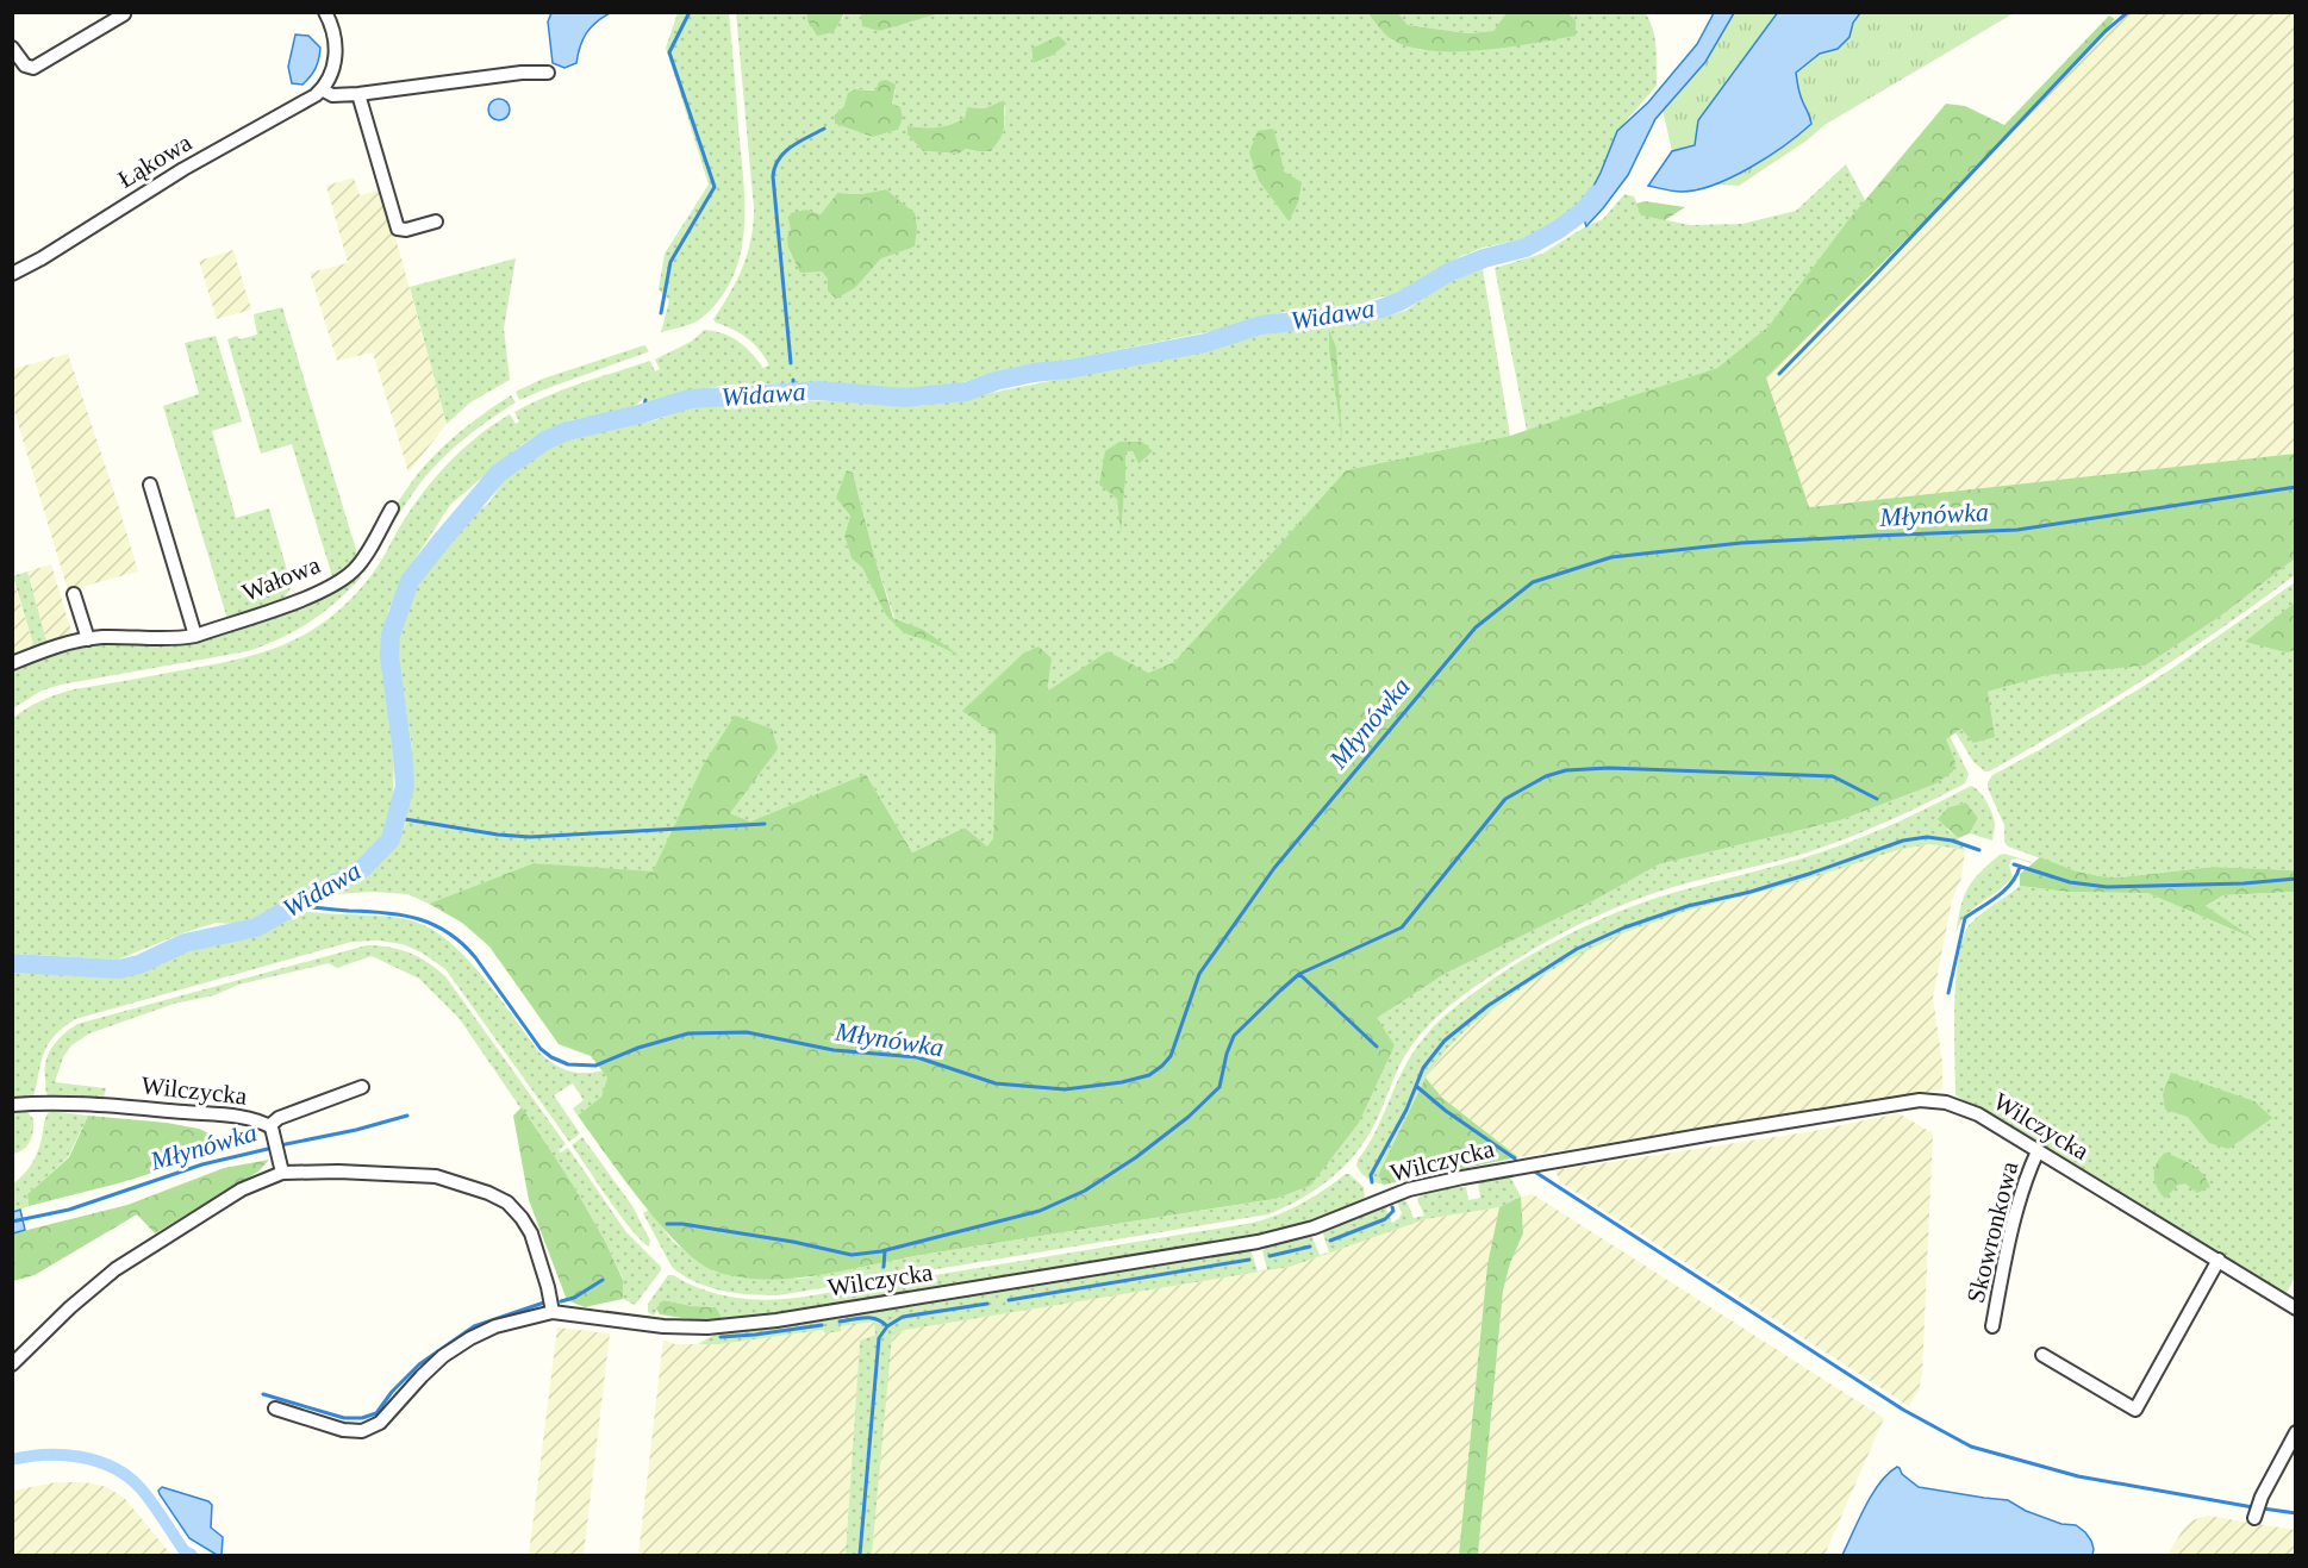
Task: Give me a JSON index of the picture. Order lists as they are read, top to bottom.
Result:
{
  "streets": {
    "street": [
      "Łąkowa",
      "Wałowa",
      "Wilczycka",
      "Skowronkowa"
    ]
  },
  "crossings": [
    ["Wilczycka", "Skowronkowa"]
  ],
  "water": ["Widawa", "Młynówka"]
}
